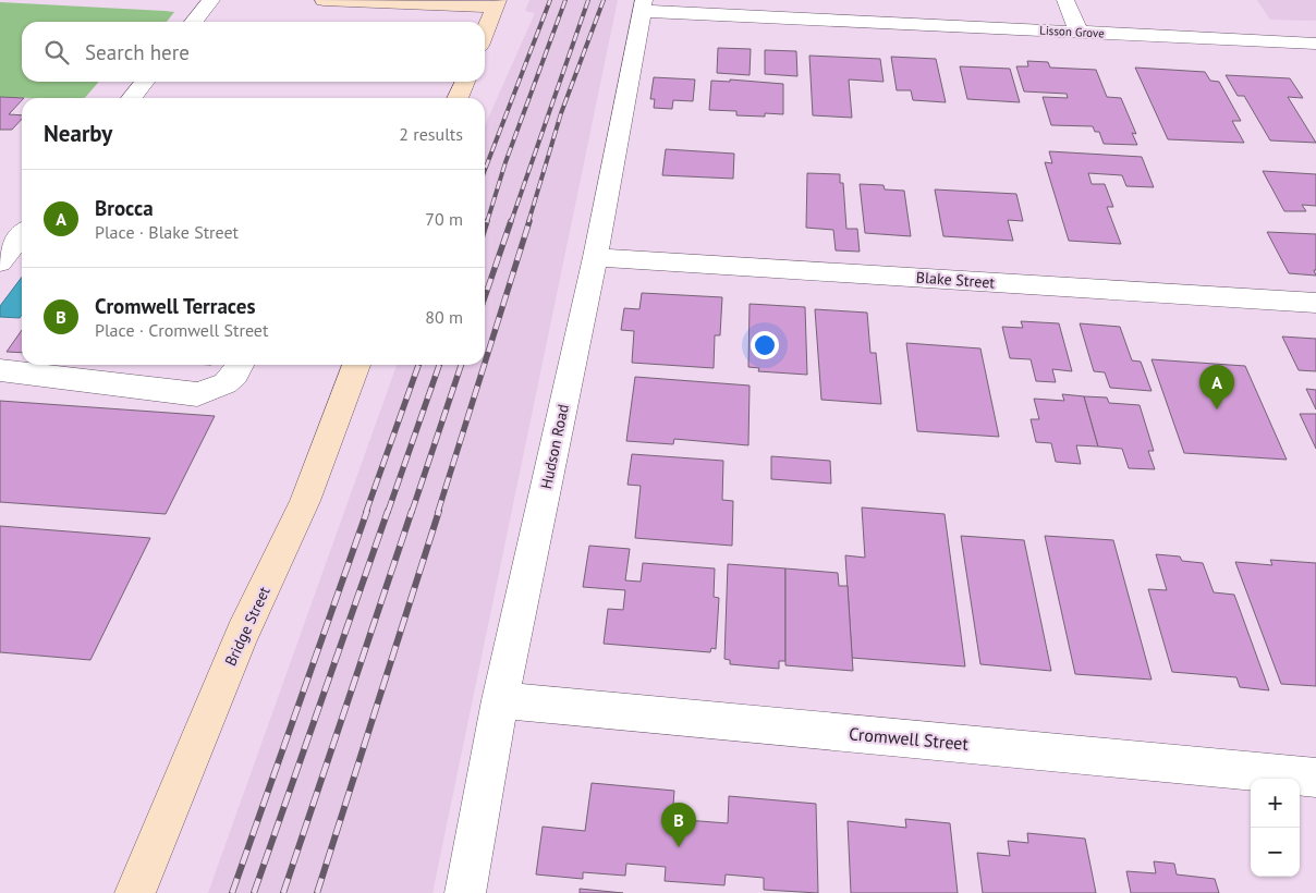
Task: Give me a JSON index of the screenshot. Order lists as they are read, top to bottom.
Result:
{
  "streets": {
    "main road": ["Bridge Street"],
    "street": [
      "Lisson Grove",
      "Blake Street",
      "Hudson Road",
      "Cromwell Street"
    ]
  },
  "crossings": [
    ["Lisson Grove", "Hudson Road"],
    ["Blake Street", "Hudson Road"],
    ["Hudson Road", "Cromwell Street"]
  ],
  "page": {
    "search": "Search here",
    "heading": ["Nearby", "2 results"],
    "list": [
      {
        "mark": "A",
        "name": "Brocca",
        "note": "Place · Blake Street",
        "value": "70 m"
      },
      {
        "mark": "B",
        "name": "Cromwell Terraces",
        "note": "Place · Cromwell Street",
        "value": "80 m"
      }
    ],
    "pins": ["A", "B"],
    "map_buttons": ["+", "−"]
  }
}
